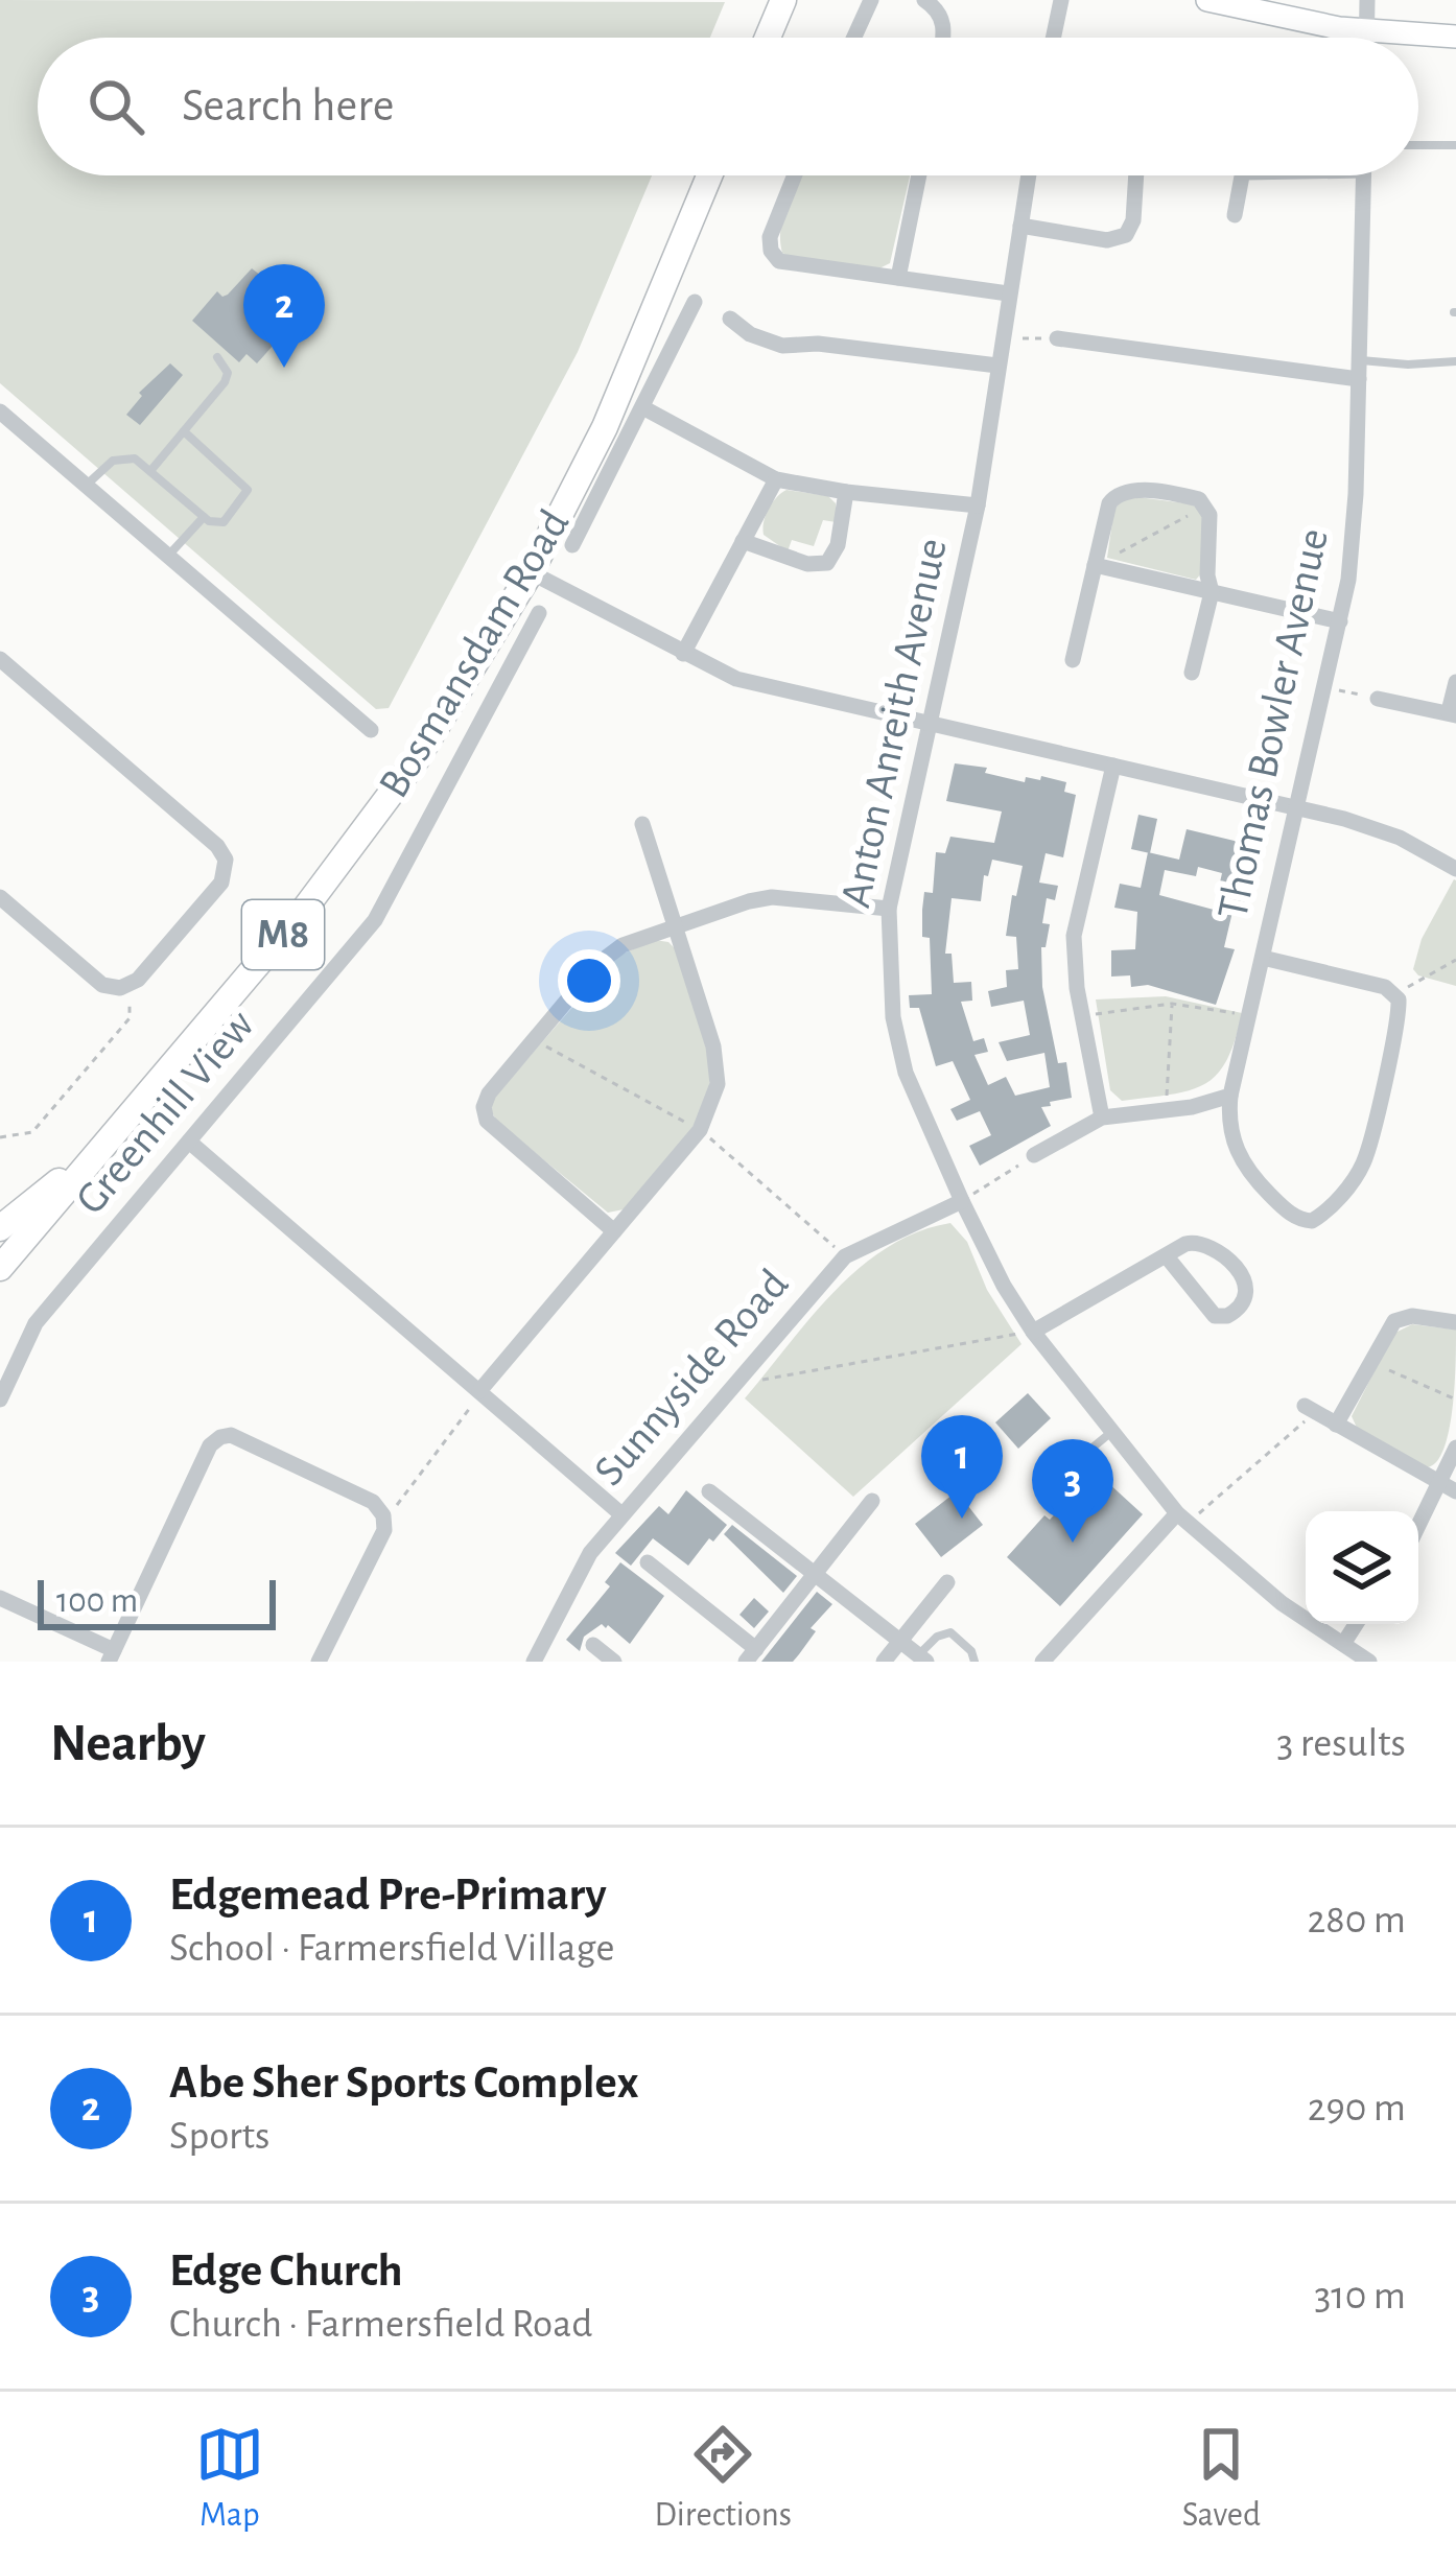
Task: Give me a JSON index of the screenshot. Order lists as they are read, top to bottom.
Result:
{
  "streets": {
    "main road": ["Bosmansdam Road", "M8"],
    "street": [
      "Anton Anreith Avenue",
      "Thomas Bowler Avenue",
      "Greenhill View",
      "Sunnyside Road"
    ]
  },
  "crossings": [
    ["Anton Anreith Avenue", "Sunnyside Road"]
  ],
  "scale_bar": "100 m",
  "page": {
    "search": "Search here",
    "pins": ["2", "1", "3"],
    "scale": "100 m",
    "heading": ["Nearby", "3 results"],
    "list": [
      {
        "mark": "1",
        "name": "Edgemead Pre-Primary",
        "note": "School · Farmersfield Village",
        "value": "280 m"
      },
      {
        "mark": "2",
        "name": "Abe Sher Sports Complex",
        "note": "Sports",
        "value": "290 m"
      },
      {
        "mark": "3",
        "name": "Edge Church",
        "note": "Church · Farmersfield Road",
        "value": "310 m"
      }
    ],
    "nav": ["Map", "Directions", "Saved"]
  }
}
